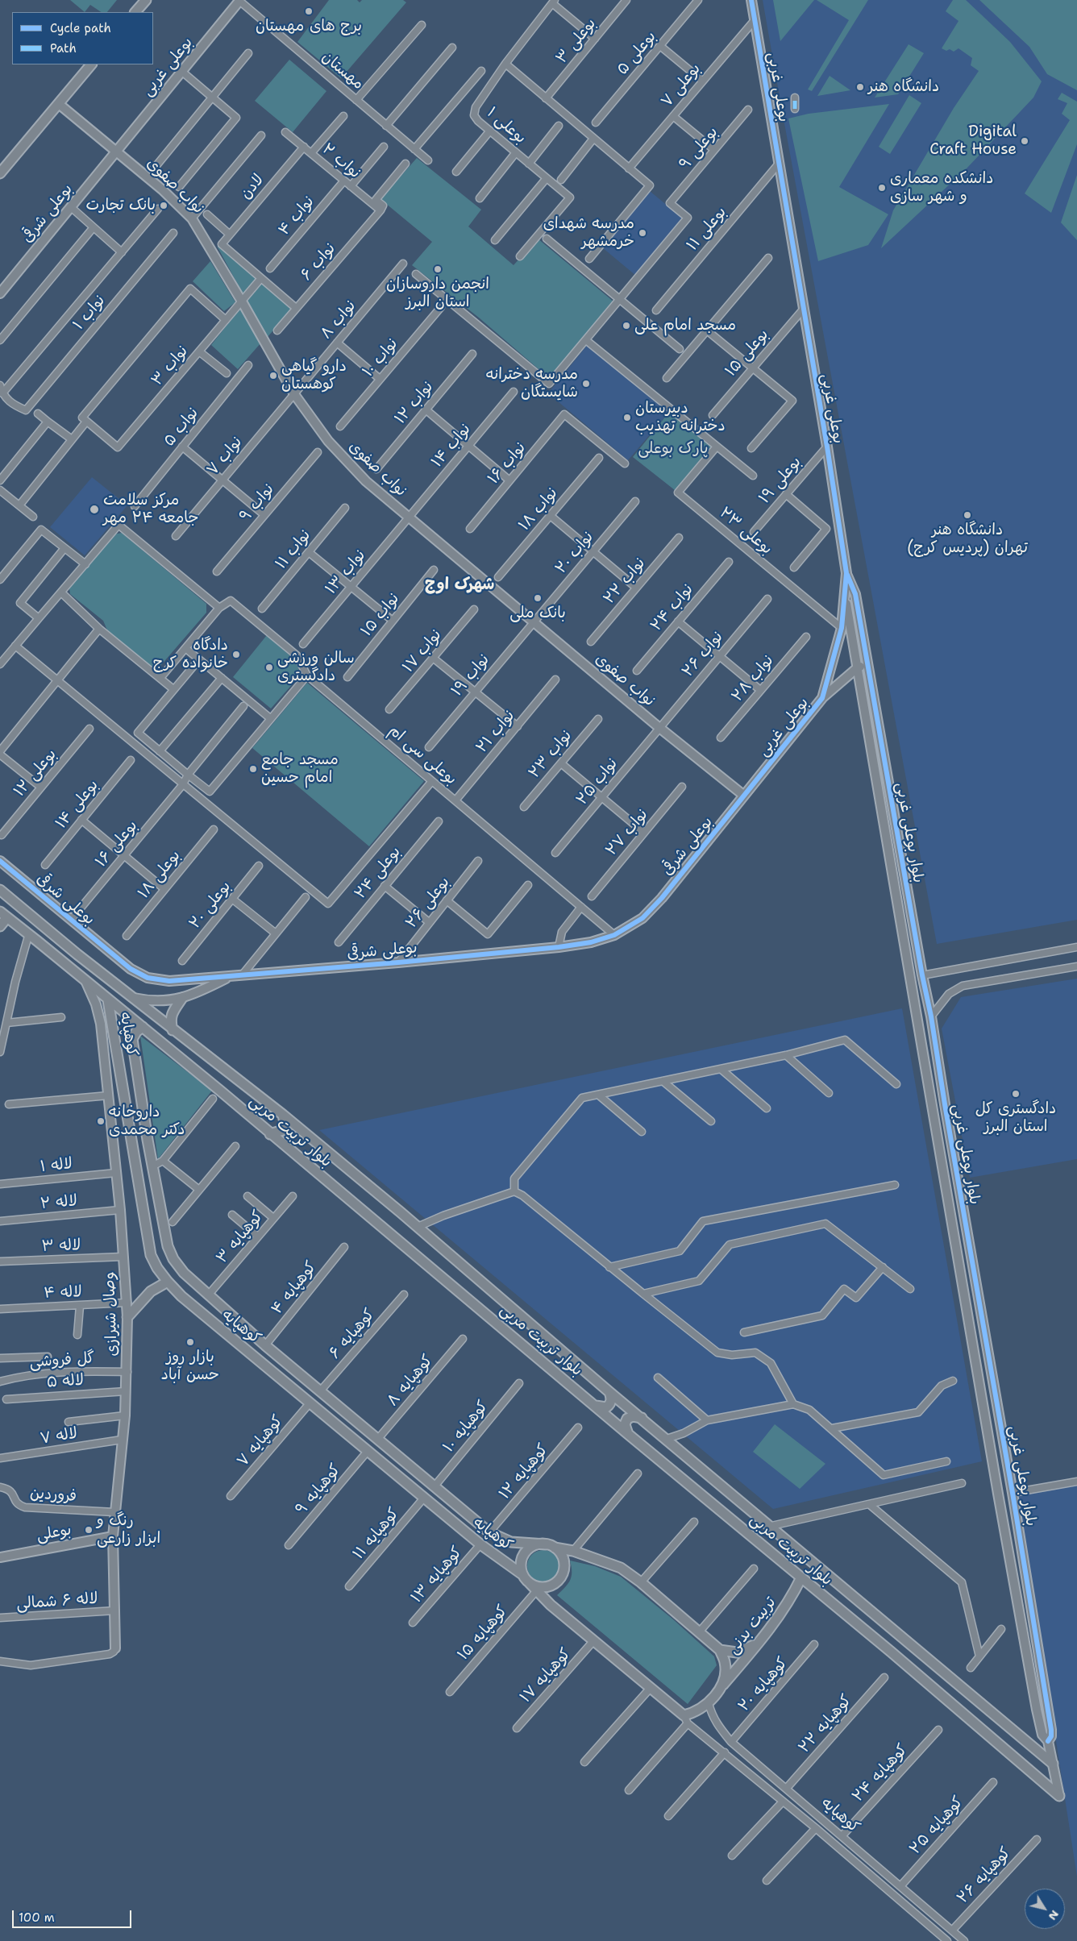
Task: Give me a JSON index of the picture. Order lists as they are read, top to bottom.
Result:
{
  "streets": {
    "main road": ["کوهپایه", "بلوار تربیت مربی", "تربیت بدنی"],
    "street": [
      "بوعلی ۳",
      "بوعلی ۵",
      "بوعلی غربی",
      "مهستان",
      "بوعلی ۷",
      "بوعلی ۱",
      "بوعلی ۹",
      "نواب ۲",
      "نواب صفوی",
      "لادن",
      "بوعلی شرقی",
      "نواب ۴",
      "بوعلی ۱۱",
      "نواب ۶",
      "نواب ۱",
      "نواب ۸",
      "بوعلی ۱۵",
      "نواب ۱۰",
      "نواب ۳",
      "نواب ۱۲",
      "نواب ۵",
      "نواب ۱۴",
      "نواب ۷",
      "نواب ۱۶",
      "بوعلی ۱۹",
      "نواب ۹",
      "نواب ۱۸",
      "بوعلی ۲۳",
      "نواب ۱۱",
      "نواب ۲۰",
      "نواب ۱۳",
      "نواب ۲۲",
      "نواب ۲۴",
      "نواب ۱۵",
      "نواب ۱۷",
      "نواب ۲۶",
      "نواب ۱۹",
      "نواب ۲۸",
      "نواب ۲۱",
      "نواب ۲۳",
      "بوعلی سی ام",
      "بوعلی ۱۲",
      "نواب ۲۵",
      "بوعلی ۱۴",
      "نواب ۲۷",
      "بلوار بوعلی غربی",
      "بوعلی ۱۶",
      "بوعلی ۲۴",
      "بوعلی ۱۸",
      "بوعلی ۲۶",
      "بوعلی ۲۰",
      "لاله ۱",
      "لاله ۲",
      "کوهپایه ۳",
      "لاله ۳",
      "کوهپایه ۴",
      "لاله ۴",
      "وصال شیرازی",
      "کوهپایه ۶",
      "گل فروشی",
      "کوهپایه ۸",
      "لاله ۵",
      "کوهپایه ۱۰",
      "لاله ۷",
      "کوهپایه ۷",
      "کوهپایه ۱۲",
      "کوهپایه ۹",
      "فروردین",
      "بوعلی",
      "کوهپایه ۱۱",
      "کوهپایه ۱۳",
      "لاله ۶ شمالی",
      "کوهپایه ۱۵",
      "کوهپایه ۱۷",
      "کوهپایه ۲۰",
      "کوهپایه ۲۲",
      "کوهپایه ۲۴",
      "کوهپایه ۲۵",
      "کوهپایه ۲۶"
    ]
  },
  "crossings": [
    ["بوعلی غربی", "مهستان"],
    ["بوعلی غربی", "بوعلی ۷"],
    ["بوعلی غربی", "نواب صفوی"],
    ["بوعلی غربی", "بوعلی شرقی"],
    ["بوعلی غربی", "بوعلی ۱۱"],
    ["بوعلی غربی", "بوعلی ۱۵"],
    ["بوعلی غربی", "بوعلی ۱۹"],
    ["بوعلی غربی", "بوعلی ۲۳"],
    ["بوعلی غربی", "بلوار بوعلی غربی"],
    ["نواب ۲", "لادن"],
    ["نواب ۲", "نواب ۴"],
    ["نواب ۲", "نواب ۶"],
    ["نواب صفوی", "بوعلی شرقی"],
    ["نواب صفوی", "نواب ۸"],
    ["نواب صفوی", "نواب ۳"],
    ["نواب صفوی", "نواب ۱۴"],
    ["نواب صفوی", "نواب ۷"],
    ["نواب صفوی", "نواب ۲۰"],
    ["نواب صفوی", "نواب ۱۳"],
    ["نواب صفوی", "نواب ۲۶"],
    ["نواب صفوی", "نواب ۱۹"],
    ["نواب صفوی", "نواب ۲۵"],
    ["بوعلی شرقی", "بوعلی سی ام"],
    ["بوعلی شرقی", "بوعلی ۱۶"],
    ["بوعلی شرقی", "بوعلی ۲۶"],
    ["نواب ۸", "نواب ۷"],
    ["نواب ۱۴", "نواب ۱۳"],
    ["نواب ۲۰", "نواب ۱۹"],
    ["نواب ۲۶", "نواب ۲۵"],
    ["نواب ۲۱", "بوعلی سی ام"],
    ["کوهپایه", "بلوار تربیت مربی"],
    ["کوهپایه", "کوهپایه ۳"],
    ["کوهپایه", "کوهپایه ۴"],
    ["کوهپایه", "کوهپایه ۶"],
    ["کوهپایه", "کوهپایه ۸"],
    ["کوهپایه", "کوهپایه ۱۰"],
    ["کوهپایه", "کوهپایه ۷"],
    ["کوهپایه", "کوهپایه ۱۲"],
    ["کوهپایه", "کوهپایه ۹"],
    ["کوهپایه", "کوهپایه ۱۱"],
    ["کوهپایه", "کوهپایه ۱۳"],
    ["کوهپایه", "کوهپایه ۱۵"],
    ["کوهپایه", "کوهپایه ۱۷"],
    ["کوهپایه", "کوهپایه ۲۰"],
    ["کوهپایه", "کوهپایه ۲۲"],
    ["کوهپایه", "کوهپایه ۲۴"],
    ["کوهپایه", "کوهپایه ۲۵"],
    ["کوهپایه", "کوهپایه ۲۶"],
    ["بلوار تربیت مربی", "وصال شیرازی"],
    ["بلوار تربیت مربی", "تربیت بدنی"],
    ["لاله ۱", "وصال شیرازی"],
    ["لاله ۲", "وصال شیرازی"],
    ["لاله ۳", "وصال شیرازی"],
    ["لاله ۴", "وصال شیرازی"],
    ["وصال شیرازی", "گل فروشی"],
    ["وصال شیرازی", "لاله ۵"],
    ["وصال شیرازی", "لاله ۷"],
    ["وصال شیرازی", "فروردین"],
    ["وصال شیرازی", "بوعلی"],
    ["وصال شیرازی", "لاله ۶ شمالی"]
  ],
  "districts": ["شهرک اوج"],
  "parks": ["پارک بوعلی"],
  "places": [
    "برج های مهستان",
    "دانشگاه هنر",
    "Digital Craft House",
    "دانشکده معماری و شهر سازی",
    "بانک تجارت",
    "مدرسه شهدای خرمشهر",
    "انجمن داروسازان استان البرز",
    "مسجد امام علی",
    "دارو گیاهی کوهستان",
    "مدرسه دخترانه شایستگان",
    "دبیرستان دخترانه تهذیب",
    "مرکز سلامت جامعه ۲۴ مهر",
    "دانشگاه هنر تهران (پردیس کرج)",
    "بانک ملی",
    "دادگاه خانواده کرج",
    "سالن ورزشی دادگستری",
    "مسجد جامع امام حسین",
    "دادگستری کل استان البرز",
    "داروخانه دکتر محمدی",
    "بازار روز حسن آباد",
    "رنگ و ابزار زارعی"
  ],
  "legend": ["Cycle path", "Path"],
  "scale_bar": "100 m",
  "north": "bottom right"
}
